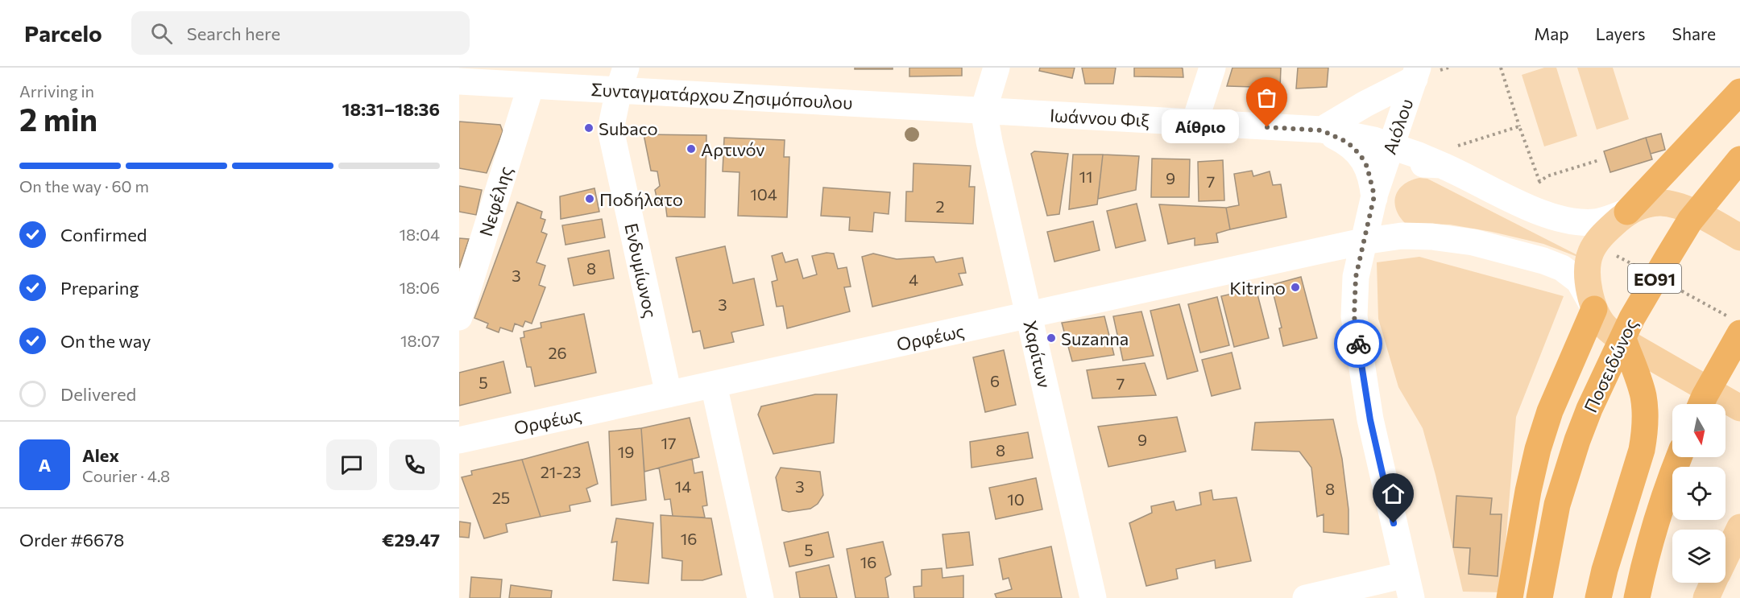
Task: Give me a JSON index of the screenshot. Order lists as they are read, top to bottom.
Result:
{
  "streets": {
    "highway": ["ΕΟ91", "Ποσειδώνος"],
    "street": [
      "Συνταγματάρχου Ζησιμόπουλου",
      "Ιωάννου Φιξ",
      "Αιόλου",
      "Νεφέλης",
      "Ενδυμίωνος",
      "Ορφέως",
      "Χαρίτων"
    ]
  },
  "crossings": [
    ["Συνταγματάρχου Ζησιμόπουλου", "Ιωάννου Φιξ"],
    ["Συνταγματάρχου Ζησιμόπουλου", "Νεφέλης"],
    ["Συνταγματάρχου Ζησιμόπουλου", "Ενδυμίωνος"],
    ["Συνταγματάρχου Ζησιμόπουλου", "Χαρίτων"],
    ["Ιωάννου Φιξ", "Αιόλου"],
    ["Ιωάννου Φιξ", "Χαρίτων"],
    ["Αιόλου", "Ορφέως"],
    ["Ενδυμίωνος", "Ορφέως"],
    ["Ορφέως", "Χαρίτων"]
  ],
  "places": [
    "Αίθριο",
    "Subaco",
    "Αρτινόν",
    "Ποδήλατο",
    "Kitrino",
    "Suzanna"
  ],
  "house_numbers": [
    "11",
    "9",
    "7",
    "104",
    "2",
    "8",
    "3",
    "4",
    "3",
    "26",
    "6",
    "5",
    "7",
    "9",
    "17",
    "8",
    "19",
    "21-23",
    "14",
    "3",
    "8",
    "25",
    "10",
    "16",
    "5",
    "16"
  ],
  "north": "bottom",
  "page": {
    "header": "Parcelo",
    "search": "Search here",
    "nav": ["Map", "Layers", "Share"],
    "heading": ["2 min", "Arriving in", "18:31–18:36"],
    "panel": [
      "Alex",
      "Courier · 4.8",
      "Order #6678",
      "€29.47"
    ],
    "bubble": "Αίθριο",
    "bar": "On the way · 60 m",
    "list": [
      ["Confirmed", "18:04"],
      ["Preparing", "18:06"],
      ["On the way", "18:07"],
      "Delivered"
    ],
    "round": "A"
  }
}
